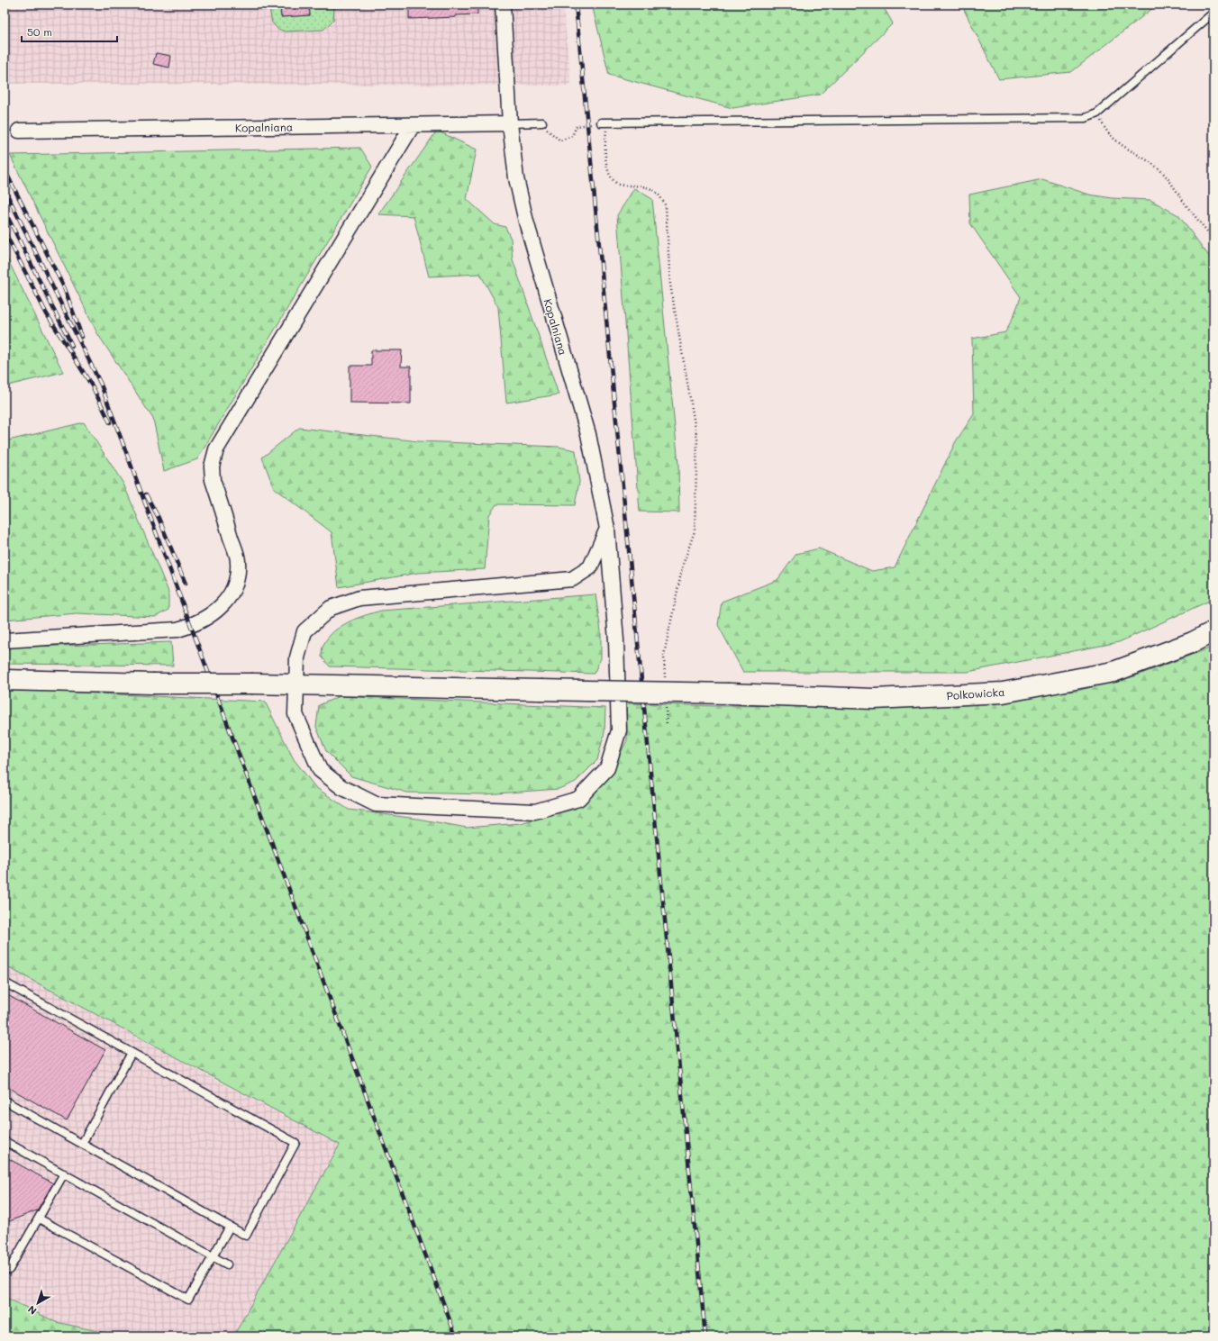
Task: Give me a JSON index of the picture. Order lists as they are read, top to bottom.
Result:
{
  "streets": {
    "main road": ["Polkowicka"],
    "street": ["Kopalniana"]
  },
  "crossings": [
    ["Kopalniana", "Polkowicka"]
  ],
  "scale_bar": "50 m",
  "north": "bottom left"
}
